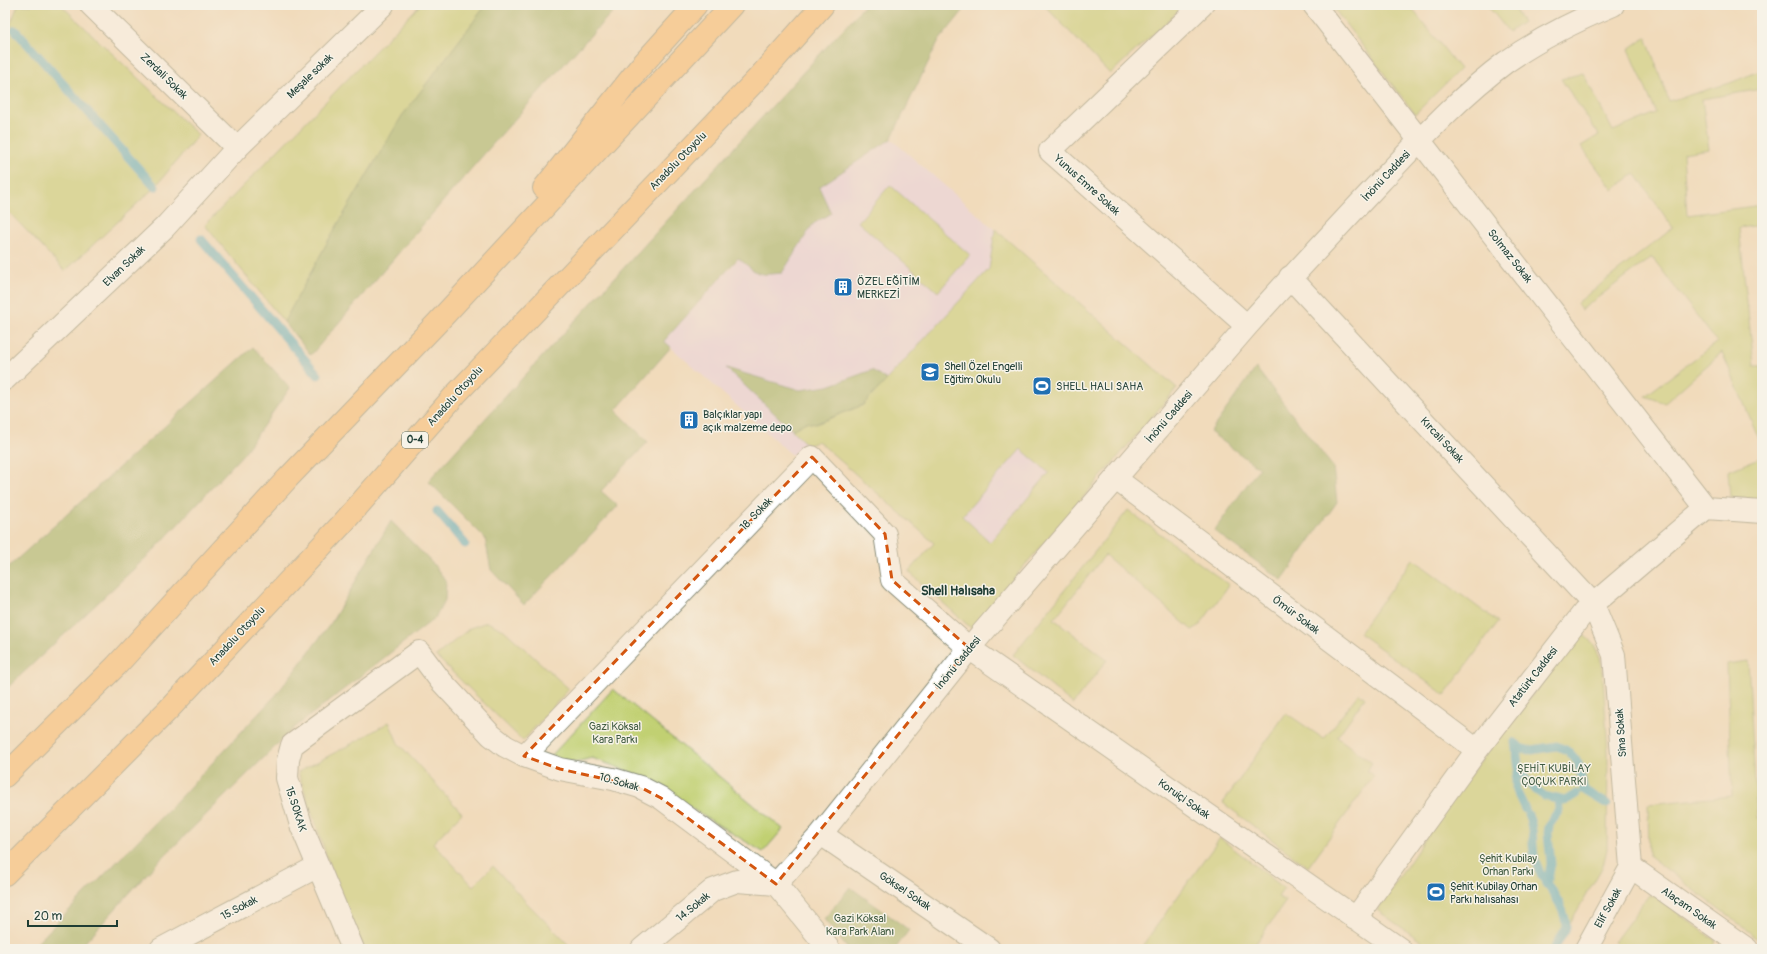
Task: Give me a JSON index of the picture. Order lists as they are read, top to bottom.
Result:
{
  "streets": {
    "highway": ["Anadolu Otoyolu", "O-4"],
    "street": [
      "Zerdali Sokak",
      "Meşale sokak",
      "İnönü Caddesi",
      "Yunus Emre Sokak",
      "Solmaz Sokak",
      "Elvan Sokak",
      "Kırcali Sokak",
      "18. Sokak",
      "Ömür Sokak",
      "Atatürk Caddesi",
      "Sina Sokak",
      "10.Sokak",
      "Koruiçi Sokak",
      "15.SOKAK",
      "Göksel Sokak",
      "14.Sokak",
      "15.Sokak",
      "Elif Sokak",
      "Alaçam Sokak"
    ]
  },
  "crossings": [
    ["Zerdali Sokak", "Meşale sokak"],
    ["Zerdali Sokak", "Elvan Sokak"],
    ["Meşale sokak", "Elvan Sokak"],
    ["İnönü Caddesi", "Yunus Emre Sokak"],
    ["İnönü Caddesi", "Solmaz Sokak"],
    ["İnönü Caddesi", "Kırcali Sokak"],
    ["İnönü Caddesi", "18. Sokak"],
    ["İnönü Caddesi", "Ömür Sokak"],
    ["İnönü Caddesi", "10.Sokak"],
    ["İnönü Caddesi", "Koruiçi Sokak"],
    ["İnönü Caddesi", "Göksel Sokak"],
    ["İnönü Caddesi", "14.Sokak"],
    ["Solmaz Sokak", "Atatürk Caddesi"],
    ["Kırcali Sokak", "Atatürk Caddesi"],
    ["Kırcali Sokak", "Sina Sokak"],
    ["18. Sokak", "10.Sokak"],
    ["18. Sokak", "Koruiçi Sokak"],
    ["Ömür Sokak", "Atatürk Caddesi"],
    ["Atatürk Caddesi", "Sina Sokak"],
    ["Atatürk Caddesi", "Koruiçi Sokak"],
    ["Sina Sokak", "Elif Sokak"],
    ["Sina Sokak", "Alaçam Sokak"],
    ["10.Sokak", "15.SOKAK"],
    ["10.Sokak", "14.Sokak"],
    ["15.SOKAK", "15.Sokak"],
    ["Elif Sokak", "Alaçam Sokak"]
  ],
  "districts": ["Shell Halısaha"],
  "parks": [
    "Gazi Köksal Kara Parkı",
    "ŞEHİT KUBİLAY ÇOÇUK PARKI",
    "Şehit Kubilay Orhan Parkı",
    "Gazi Köksal Kara Park Alanı"
  ],
  "places": {
    "building": ["ÖZEL EĞİTİM MERKEZİ", "Balçıklar yapı açık malzeme depo"],
    "school or university": ["Shell Özel Engelli Eğitim Okulu"],
    "sports": ["SHELL HALI SAHA", "Şehit Kubilay Orhan Parkı halısahası"]
  },
  "scale_bar": "20 m"
}
